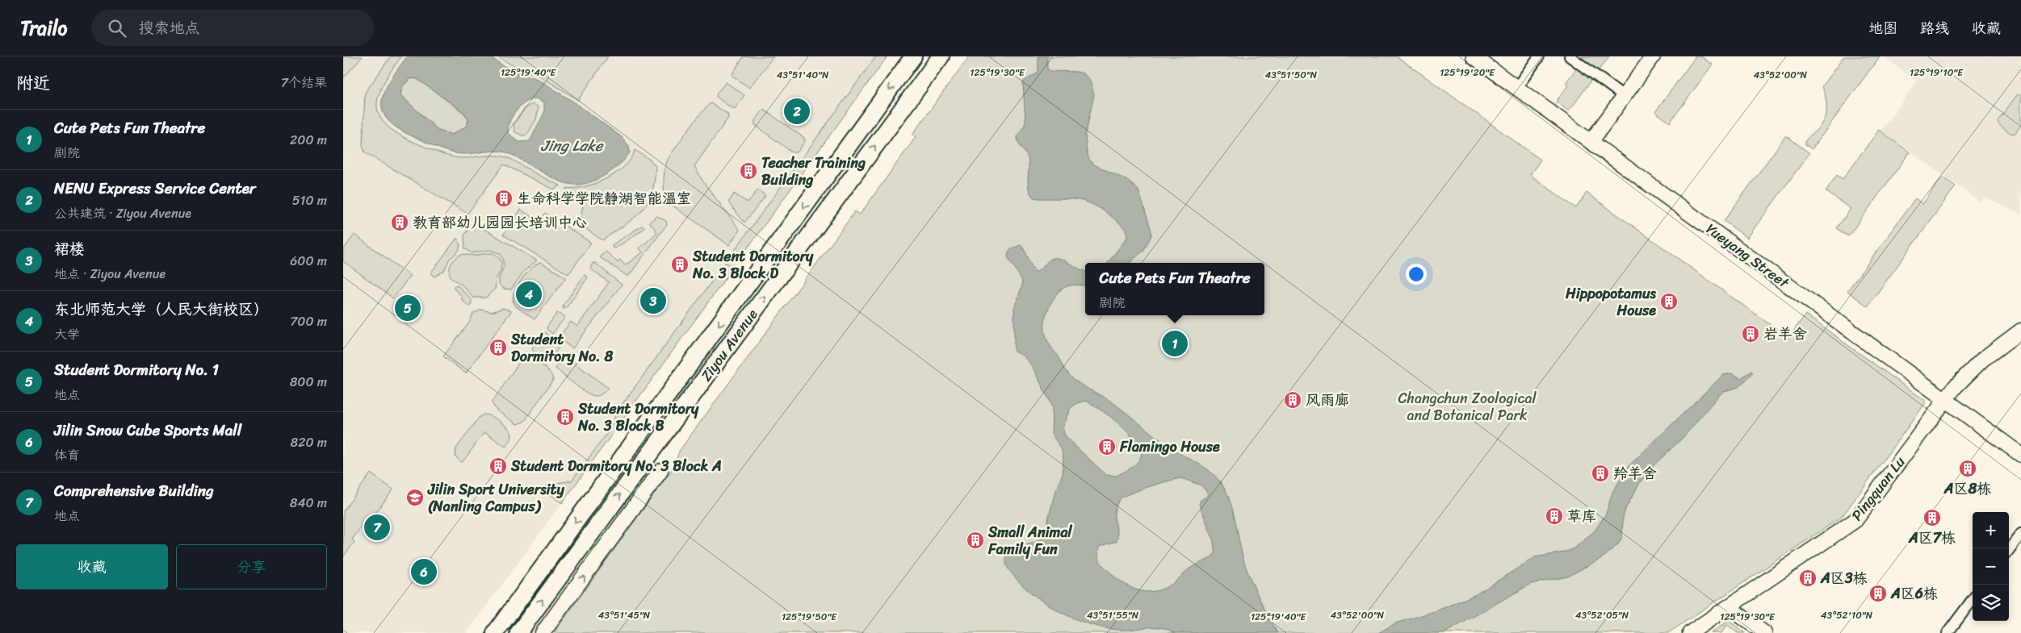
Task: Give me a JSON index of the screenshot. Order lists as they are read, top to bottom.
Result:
{
  "streets": {
    "main road": ["Ziyou Avenue"],
    "street": ["Yueyang Street", "Pingquan Lu"]
  },
  "crossings": [
    ["Yueyang Street", "Pingquan Lu"]
  ],
  "water": ["Jing Lake"],
  "parks": ["Changchun Zoological and Botanical Park"],
  "places": {
    "building": [
      "Teacher Training Building",
      "生命科学学院静湖智能温室",
      "教育部幼儿园园长培训中心",
      "Student Dormitory No. 3 Block D",
      "Hippopotamus House",
      "岩羊舍",
      "Student Dormitory No. 8",
      "风雨廊",
      "Student Dormitory No. 3 Block B",
      "Flamingo House",
      "Student Dormitory No. 3 Block A",
      "A区8栋",
      "羚羊舍",
      "草库",
      "A区7栋",
      "Small Animal Family Fun",
      "A区3栋",
      "A区6栋"
    ],
    "school or university": ["Jilin Sport University (Nanling Campus)"]
  },
  "page": {
    "header": "Trailo",
    "search": "搜索地点",
    "nav": ["地图", "路线", "收藏"],
    "heading": ["附近", "7个结果"],
    "pins": [
      "2",
      "4",
      "3",
      "5",
      "1",
      "7",
      "6"
    ],
    "list": [
      {
        "mark": "1",
        "name": "Cute Pets Fun Theatre",
        "note": "剧院",
        "value": "200 m"
      },
      {
        "mark": "2",
        "name": "NENU Express Service Center",
        "note": "公共建筑 · Ziyou Avenue",
        "value": "510 m"
      },
      {
        "mark": "3",
        "name": "裙楼",
        "note": "地点 · Ziyou Avenue",
        "value": "600 m"
      },
      {
        "mark": "4",
        "name": "东北师范大学（人民大街校区）",
        "note": "大学",
        "value": "700 m"
      },
      {
        "mark": "5",
        "name": "Student Dormitory No. 1",
        "note": "地点",
        "value": "800 m"
      },
      {
        "mark": "6",
        "name": "Jilin Snow Cube Sports Mall",
        "note": "体育",
        "value": "820 m"
      },
      {
        "mark": "7",
        "name": "Comprehensive Building",
        "note": "地点",
        "value": "840 m"
      }
    ],
    "popup": ["Cute Pets Fun Theatre", "剧院"],
    "map_buttons": ["+", "−"],
    "buttons": ["收藏", "分享"]
  },
  "coordinates": [
    "125°19'30\"E",
    "125°19'10\"E",
    "125°19'40\"E",
    "125°19'20\"E",
    "43°51'40\"N",
    "43°51'50\"N",
    "43°52'00\"N",
    "43°51'45\"N",
    "43°51'55\"N",
    "43°52'05\"N",
    "43°52'10\"N",
    "125°19'50\"E"
  ]
}
